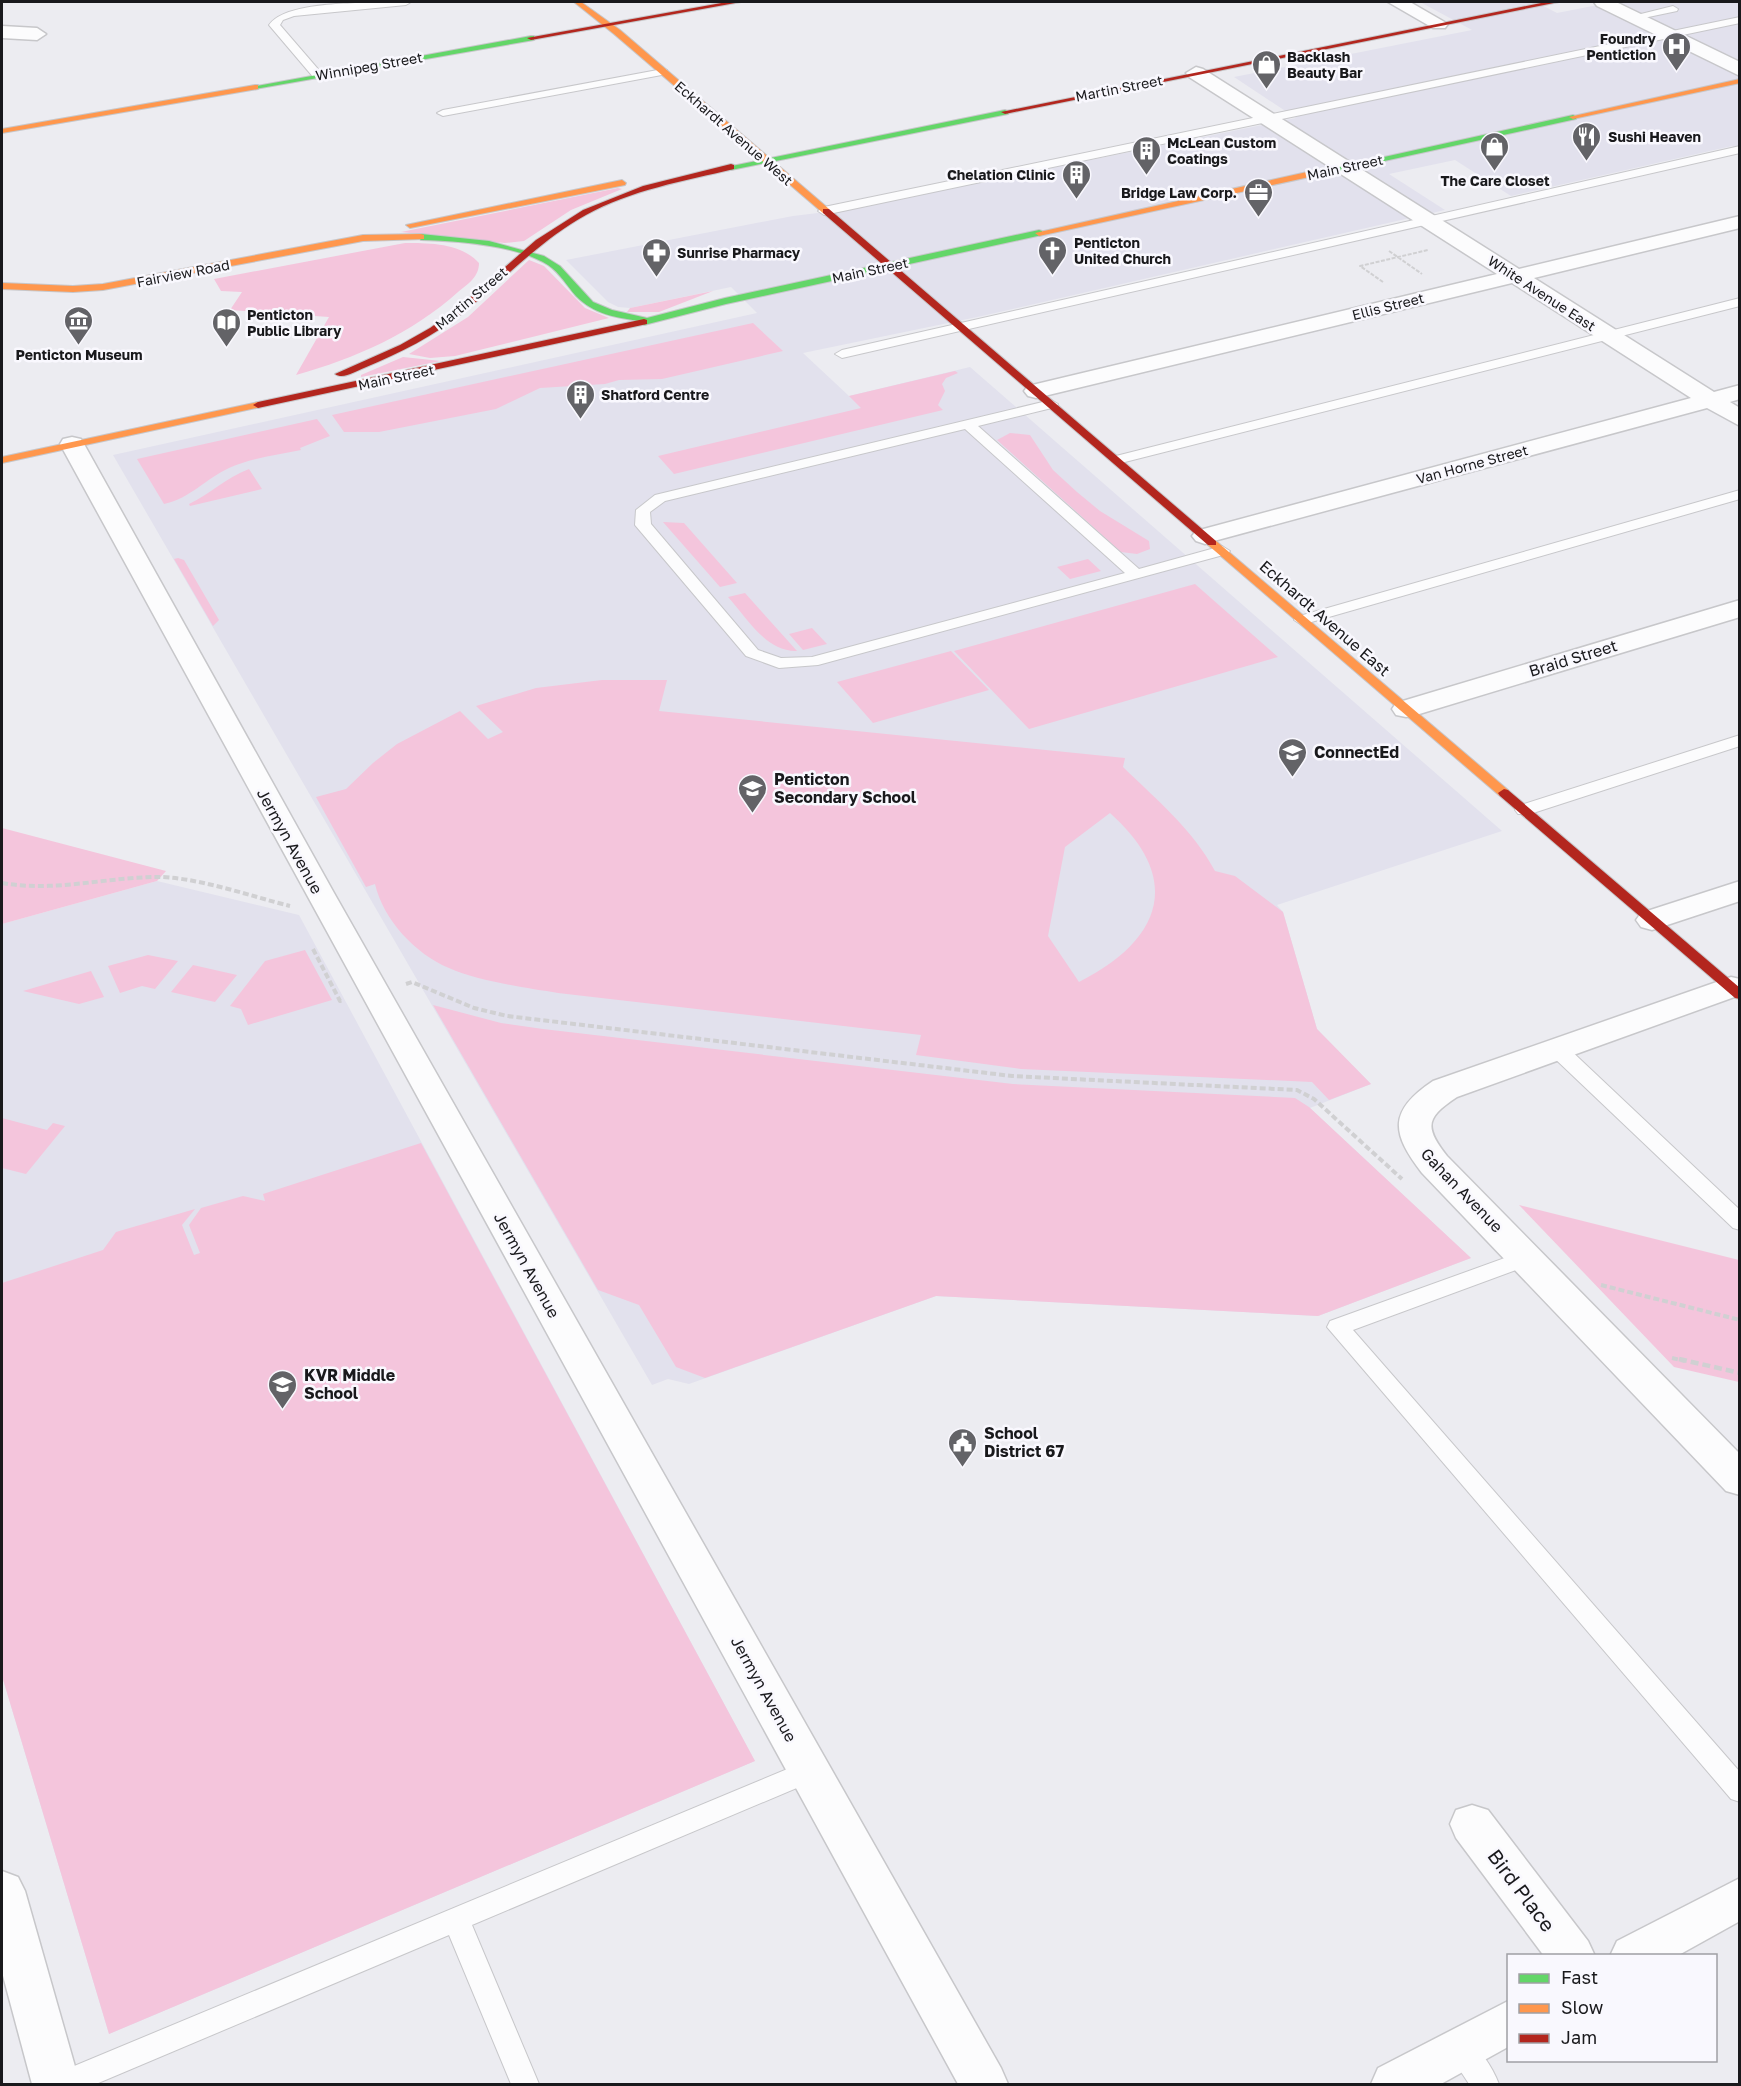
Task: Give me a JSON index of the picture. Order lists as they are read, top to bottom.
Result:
{
  "streets": {
    "main road": [
      "Winnipeg Street",
      "Martin Street",
      "Eckhardt Avenue West",
      "Main Street",
      "Fairview Road",
      "Eckhardt Avenue East"
    ],
    "street": [
      "White Avenue East",
      "Ellis Street",
      "Van Horne Street",
      "Braid Street",
      "Jermyn Avenue",
      "Gahan Avenue",
      "Bird Place"
    ]
  },
  "crossings": [
    ["Winnipeg Street", "Eckhardt Avenue West"],
    ["Martin Street", "Eckhardt Avenue West"],
    ["Martin Street", "Main Street"],
    ["Martin Street", "Fairview Road"],
    ["Martin Street", "White Avenue East"],
    ["Eckhardt Avenue West", "Main Street"],
    ["Eckhardt Avenue West", "Eckhardt Avenue East"],
    ["Main Street", "White Avenue East"],
    ["Main Street", "Eckhardt Avenue East"],
    ["Main Street", "Jermyn Avenue"],
    ["White Avenue East", "Ellis Street"],
    ["White Avenue East", "Van Horne Street"],
    ["Ellis Street", "Eckhardt Avenue East"],
    ["Van Horne Street", "Eckhardt Avenue East"],
    ["Eckhardt Avenue East", "Braid Street"],
    ["Eckhardt Avenue East", "Gahan Avenue"]
  ],
  "places": {
    "hospital": ["Foundry Pentiction"],
    "shop": ["Backlash Beauty Bar", "The Care Closet"],
    "restaurant": ["Sushi Heaven"],
    "building": ["McLean Custom Coatings", "Chelation Clinic", "Shatford Centre"],
    "office": ["Bridge Law Corp."],
    "church": ["Penticton United Church"],
    "pharmacy": ["Sunrise Pharmacy"],
    "museum": ["Penticton Museum"],
    "library": ["Penticton Public Library"],
    "school or university": ["ConnectEd", "Penticton Secondary School", "KVR Middle School"],
    "public building": ["School District 67"]
  },
  "legend": ["Fast", "Slow", "Jam"]
}
